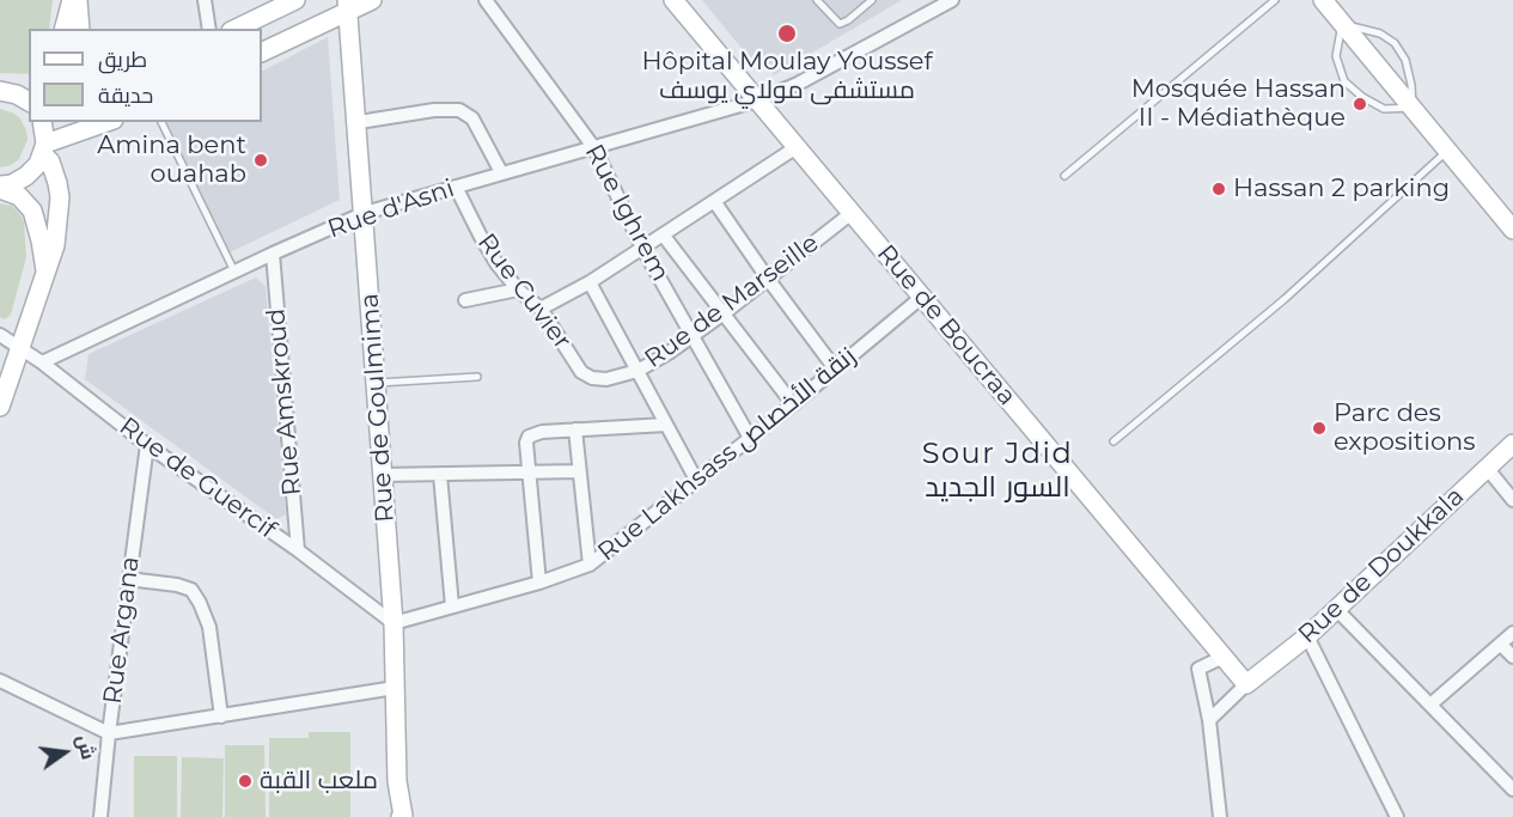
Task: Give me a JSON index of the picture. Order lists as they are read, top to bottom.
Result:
{
  "streets": {
    "street": [
      "Rue d'Asni",
      "Rue Ighrem",
      "Rue Cuvier",
      "Rue de Marseille",
      "Rue de Boucraa",
      "Rue Amskroud",
      "Rue de Goulmima",
      "Rue Lakhsass زنقة الأخصاص",
      "Rue de Guercif",
      "Rue de Doukkala",
      "Rue Argana"
    ]
  },
  "crossings": [
    ["Rue d'Asni", "Rue Ighrem"],
    ["Rue d'Asni", "Rue Cuvier"],
    ["Rue d'Asni", "Rue de Boucraa"],
    ["Rue d'Asni", "Rue Amskroud"],
    ["Rue d'Asni", "Rue de Goulmima"],
    ["Rue d'Asni", "Rue de Guercif"],
    ["Rue Ighrem", "Rue de Marseille"],
    ["Rue Ighrem", "Rue Lakhsass زنقة الأخصاص"],
    ["Rue Cuvier", "Rue de Marseille"],
    ["Rue de Marseille", "Rue de Boucraa"],
    ["Rue de Boucraa", "Rue Lakhsass زنقة الأخصاص"],
    ["Rue de Boucraa", "Rue de Doukkala"],
    ["Rue Amskroud", "Rue de Guercif"],
    ["Rue de Goulmima", "Rue Lakhsass زنقة الأخصاص"],
    ["Rue de Goulmima", "Rue de Guercif"],
    ["Rue Lakhsass زنقة الأخصاص", "Rue de Guercif"],
    ["Rue de Guercif", "Rue Argana"]
  ],
  "districts": ["Sour Jdid السور الجديد"],
  "places": [
    "Hôpital Moulay Youssef مستشفى مولاي يوسف",
    "Mosquée Hassan II - Médiathèque",
    "Amina bent ouahab",
    "Hassan 2 parking",
    "Parc des expositions",
    "ملعب القبة"
  ],
  "legend": ["طريق", "حديقة"],
  "north": "right"
}
